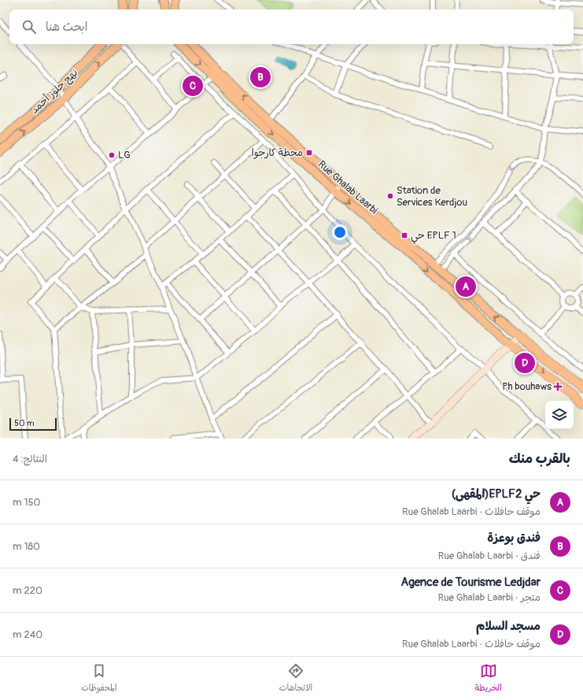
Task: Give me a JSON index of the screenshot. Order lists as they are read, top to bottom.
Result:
{
  "streets": {
    "main road": ["نهج حلوز أحمد", "Rue Ghalab Laarbi"]
  },
  "places": {
    "transit": ["محطة كارجوا", "حي EPLF 1"],
    "other": ["LG", "Station de Services Kerdjou"],
    "health": ["Ph bouhaws"]
  },
  "scale_bar": "50 m",
  "page": {
    "search": "ابحث هنا",
    "pins": [
      "B",
      "C",
      "A",
      "D"
    ],
    "scale": "50 m",
    "heading": ["بالقرب منك", "النتائج: 4"],
    "list": [
      {
        "mark": "A",
        "name": "حي EPLF2(المقهى)",
        "note": "موقف حافلات · Rue Ghalab Laarbi",
        "value": "150 m"
      },
      {
        "mark": "B",
        "name": "فندق بوعزة",
        "note": "فندق · Rue Ghalab Laarbi",
        "value": "180 m"
      },
      {
        "mark": "C",
        "name": "Agence de Tourisme Ledjdar",
        "note": "متجر · Rue Ghalab Laarbi",
        "value": "220 m"
      },
      {
        "mark": "D",
        "name": "مسجد السلام",
        "note": "موقف حافلات · Rue Ghalab Laarbi",
        "value": "240 m"
      }
    ],
    "nav": ["الخريطة", "الاتجاهات", "المحفوظات"]
  }
}
